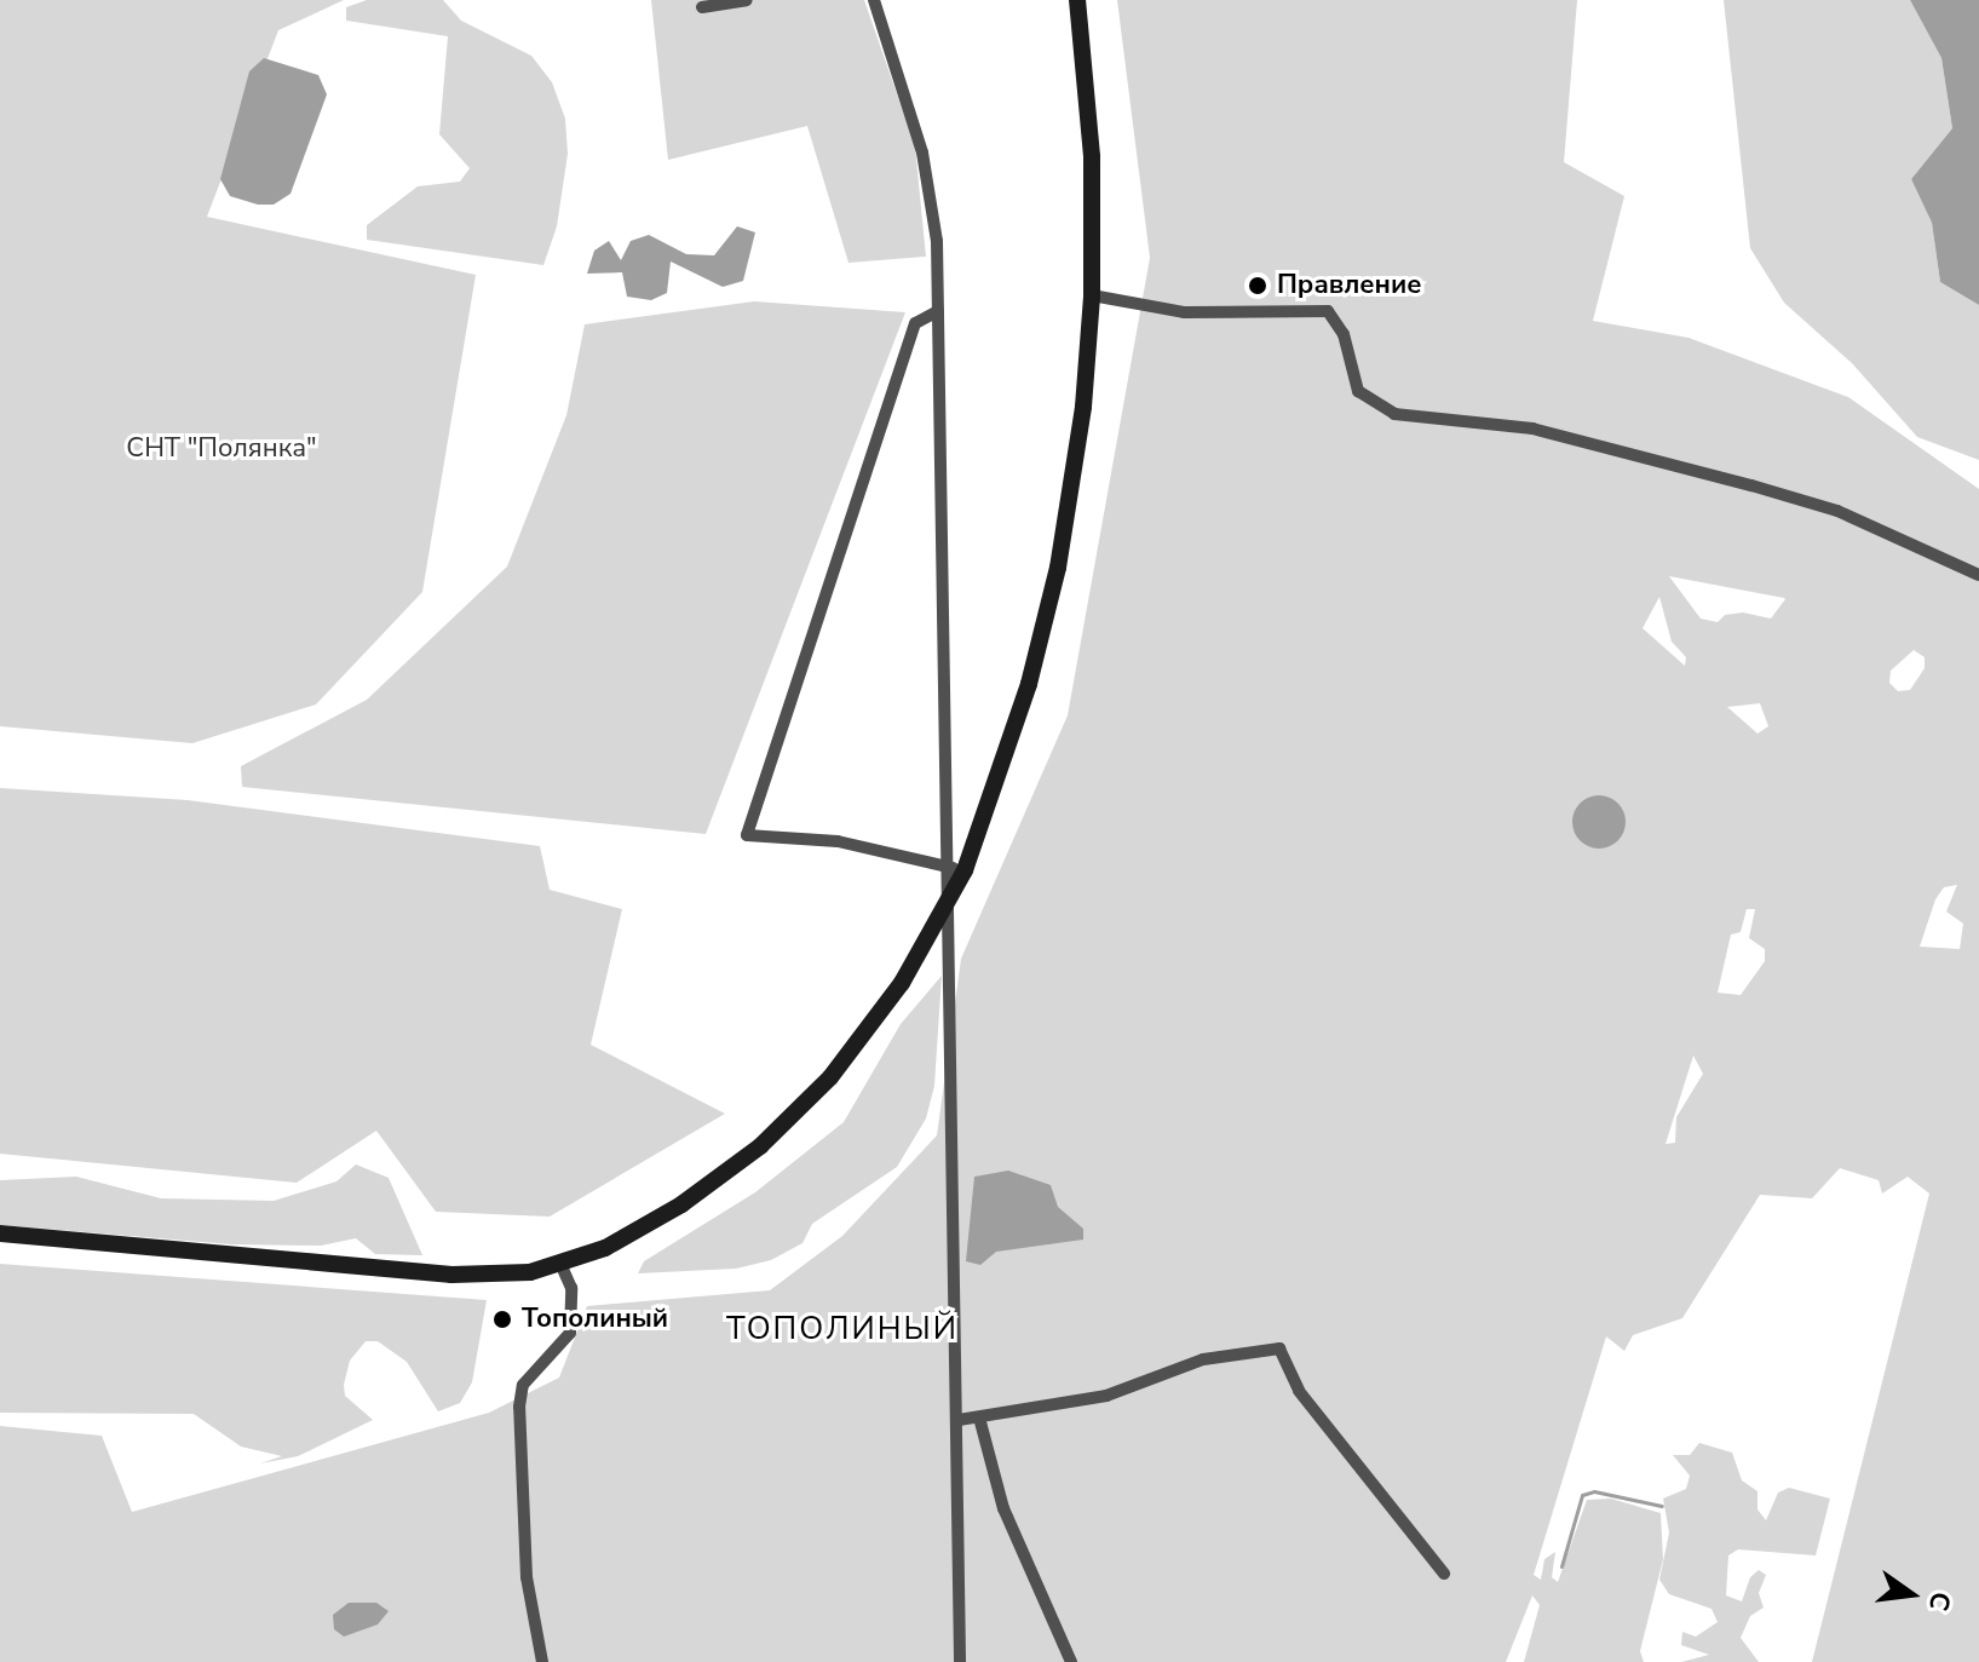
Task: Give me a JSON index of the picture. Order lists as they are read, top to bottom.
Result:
{
  "districts": ["ТОПОЛИНЫЙ"],
  "parks": ["СНТ \"Полянка\""],
  "places": ["Правление", "Тополиный"],
  "north": "right"
}
